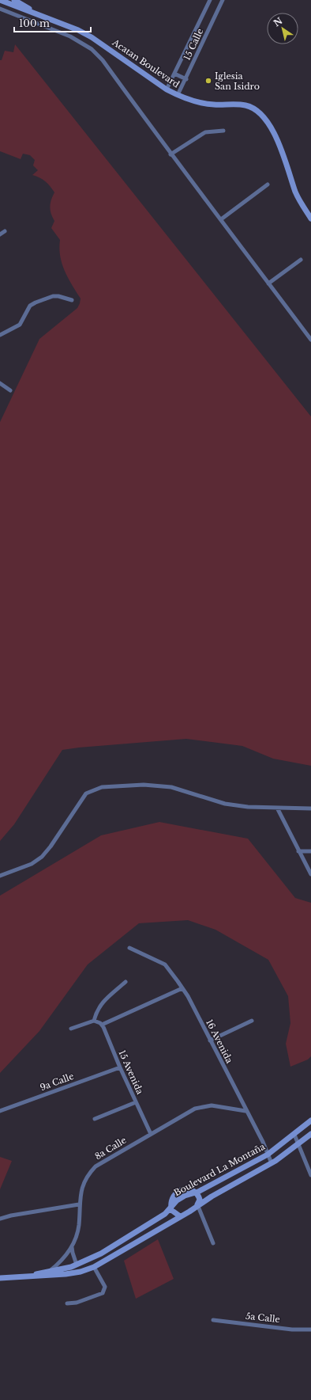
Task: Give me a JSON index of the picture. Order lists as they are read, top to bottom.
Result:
{
  "streets": {
    "main road": ["Acatan Boulevard", "Boulevard La Montaña"],
    "street": [
      "15 Calle",
      "16 Avenida",
      "15 Avenida",
      "9a Calle",
      "8a Calle",
      "5a Calle"
    ]
  },
  "crossings": [
    ["15 Calle", "Acatan Boulevard"],
    ["16 Avenida", "8a Calle"],
    ["16 Avenida", "Boulevard La Montaña"],
    ["15 Avenida", "9a Calle"],
    ["15 Avenida", "8a Calle"]
  ],
  "places": ["Iglesia San Isidro"],
  "scale_bar": "100 m",
  "north": "top left"
}
